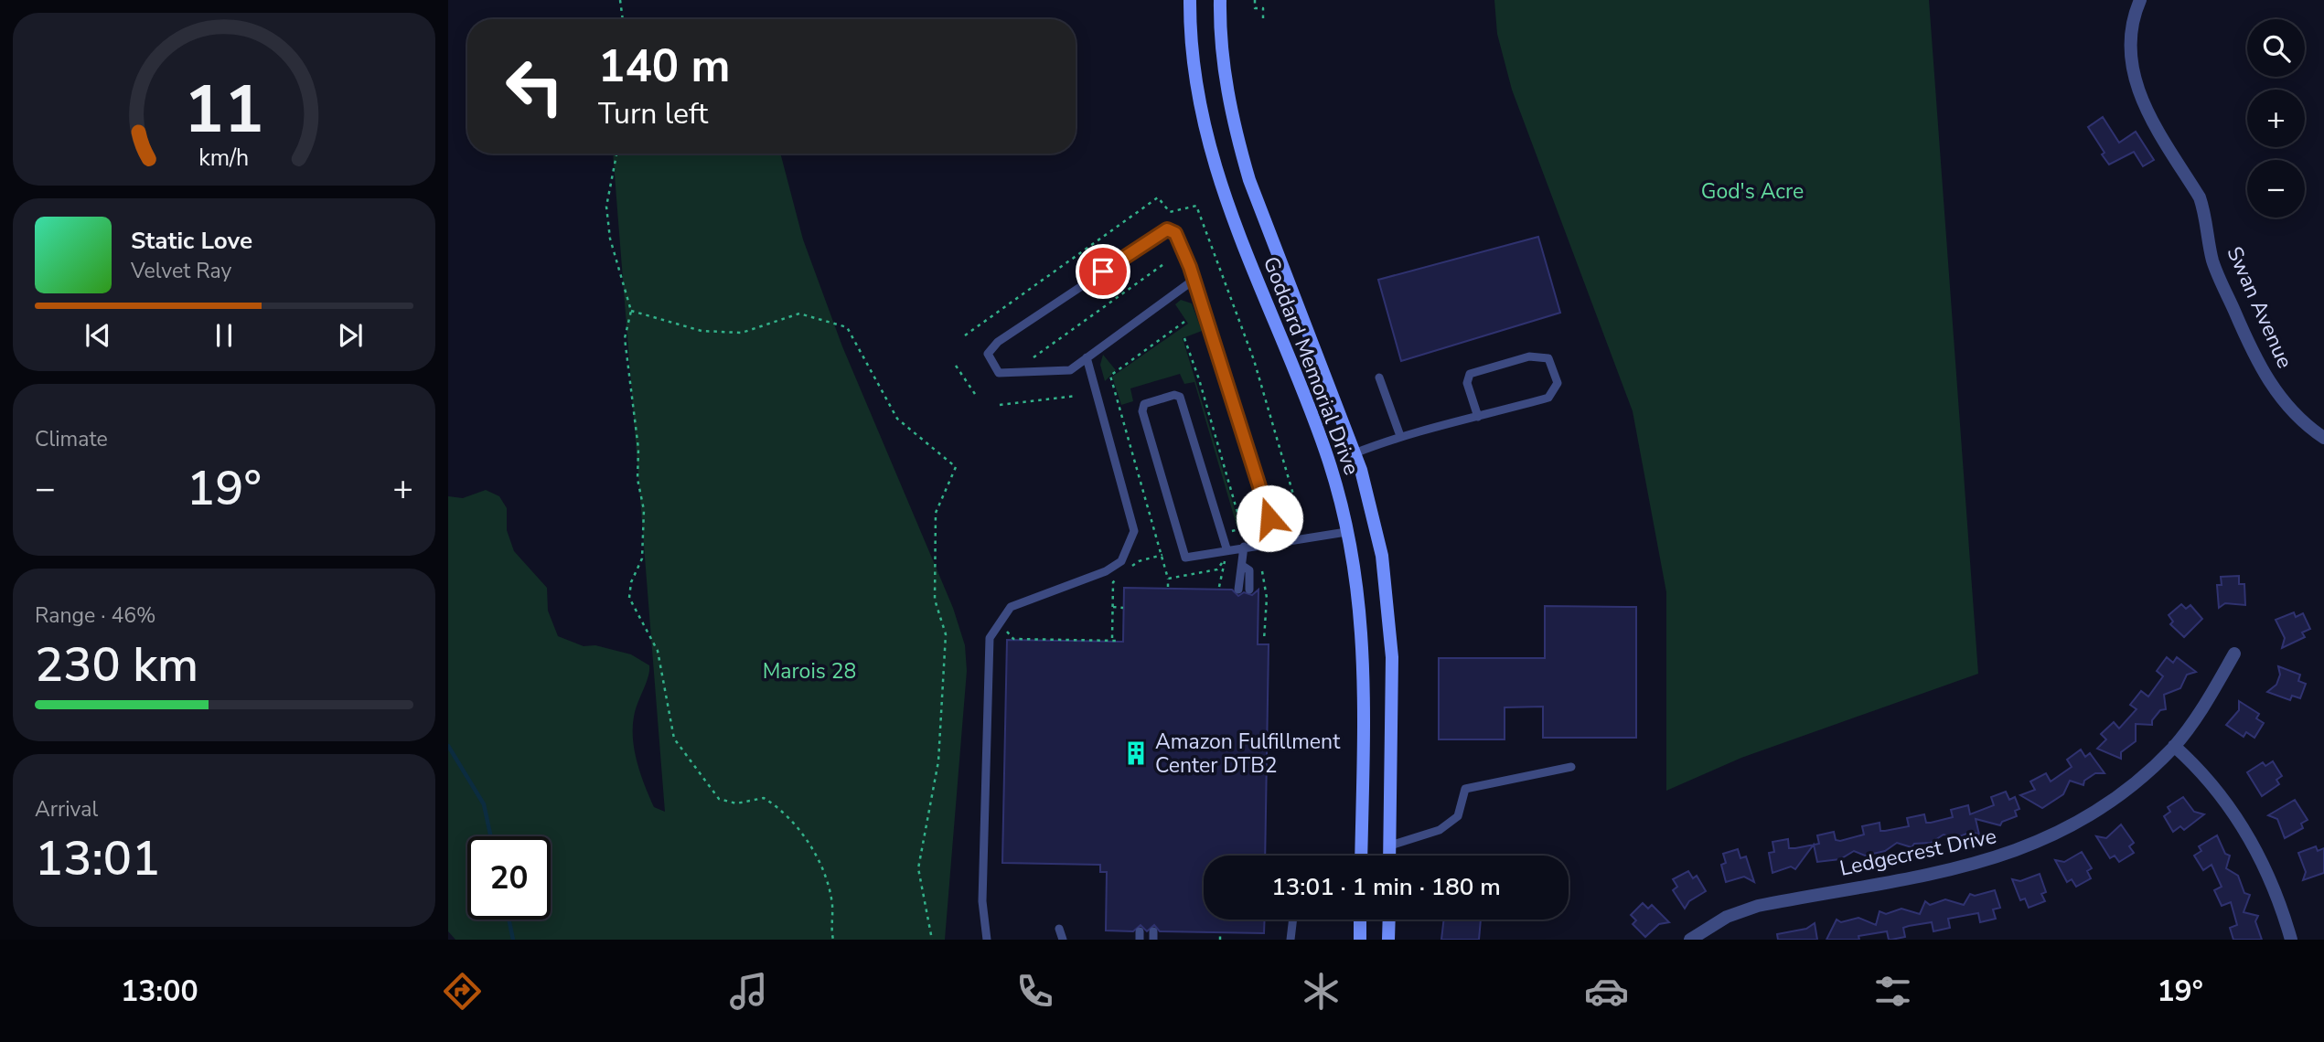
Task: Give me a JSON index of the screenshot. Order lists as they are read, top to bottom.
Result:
{
  "streets": {
    "main road": ["Goddard Memorial Drive"],
    "street": ["Swan Avenue", "Ledgecrest Drive"]
  },
  "parks": ["God's Acre", "Marois 28"],
  "places": {
    "building": ["Amazon Fulfillment Center DTB2"]
  },
  "page": {
    "map_buttons": ["+", "−"],
    "turn": ["140 m", "Turn left"],
    "song": ["Static Love", "Velvet Ray"],
    "tile": [
      "Climate",
      ["Range · 46%", "230 km"],
      ["Arrival", "13:01"]
    ],
    "heat": ["−", "19°", "+"],
    "limit": "20",
    "trip": "13:01 · 1 min · 180 m",
    "tabs": ["13:00", "19°"],
    "gauge": ["11", "km/h"]
  }
}
